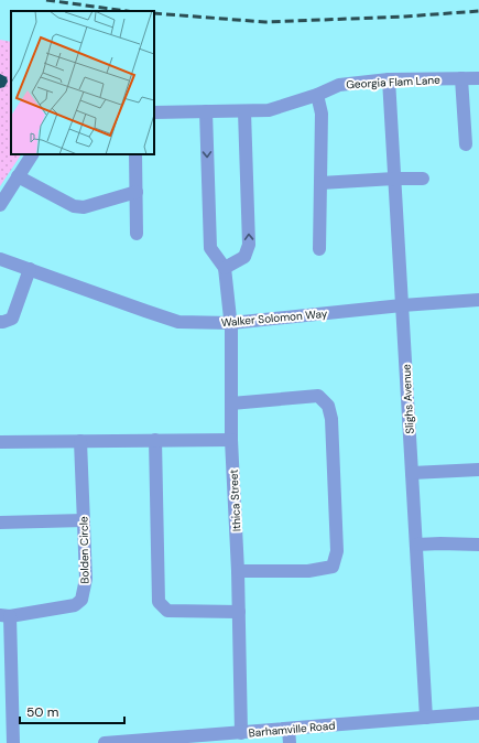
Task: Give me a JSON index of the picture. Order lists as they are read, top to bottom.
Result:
{
  "streets": {
    "street": [
      "Georgia Flam Lane",
      "Walker Solomon Way",
      "Slighs Avenue",
      "Ithica Street",
      "Bolden Circle",
      "Barhamville Road"
    ]
  },
  "crossings": [
    ["Georgia Flam Lane", "Slighs Avenue"],
    ["Georgia Flam Lane", "Ithica Street"],
    ["Walker Solomon Way", "Slighs Avenue"],
    ["Walker Solomon Way", "Ithica Street"],
    ["Slighs Avenue", "Barhamville Road"],
    ["Ithica Street", "Barhamville Road"]
  ],
  "scale_bar": "50 m"
}
